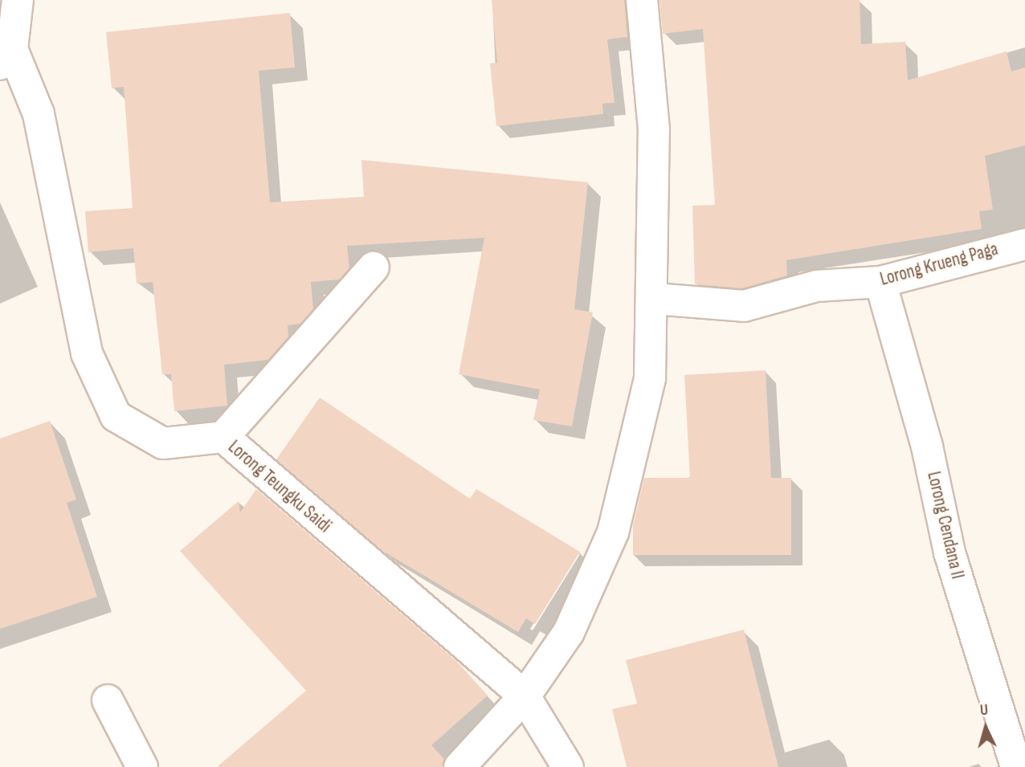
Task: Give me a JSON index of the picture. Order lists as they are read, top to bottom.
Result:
{
  "streets": {
    "street": ["Lorong Krueng Paga", "Lorong Teungku Saidi", "Lorong Cendana II"]
  },
  "crossings": [
    ["Lorong Krueng Paga", "Lorong Cendana II"]
  ],
  "north": "top"
}
